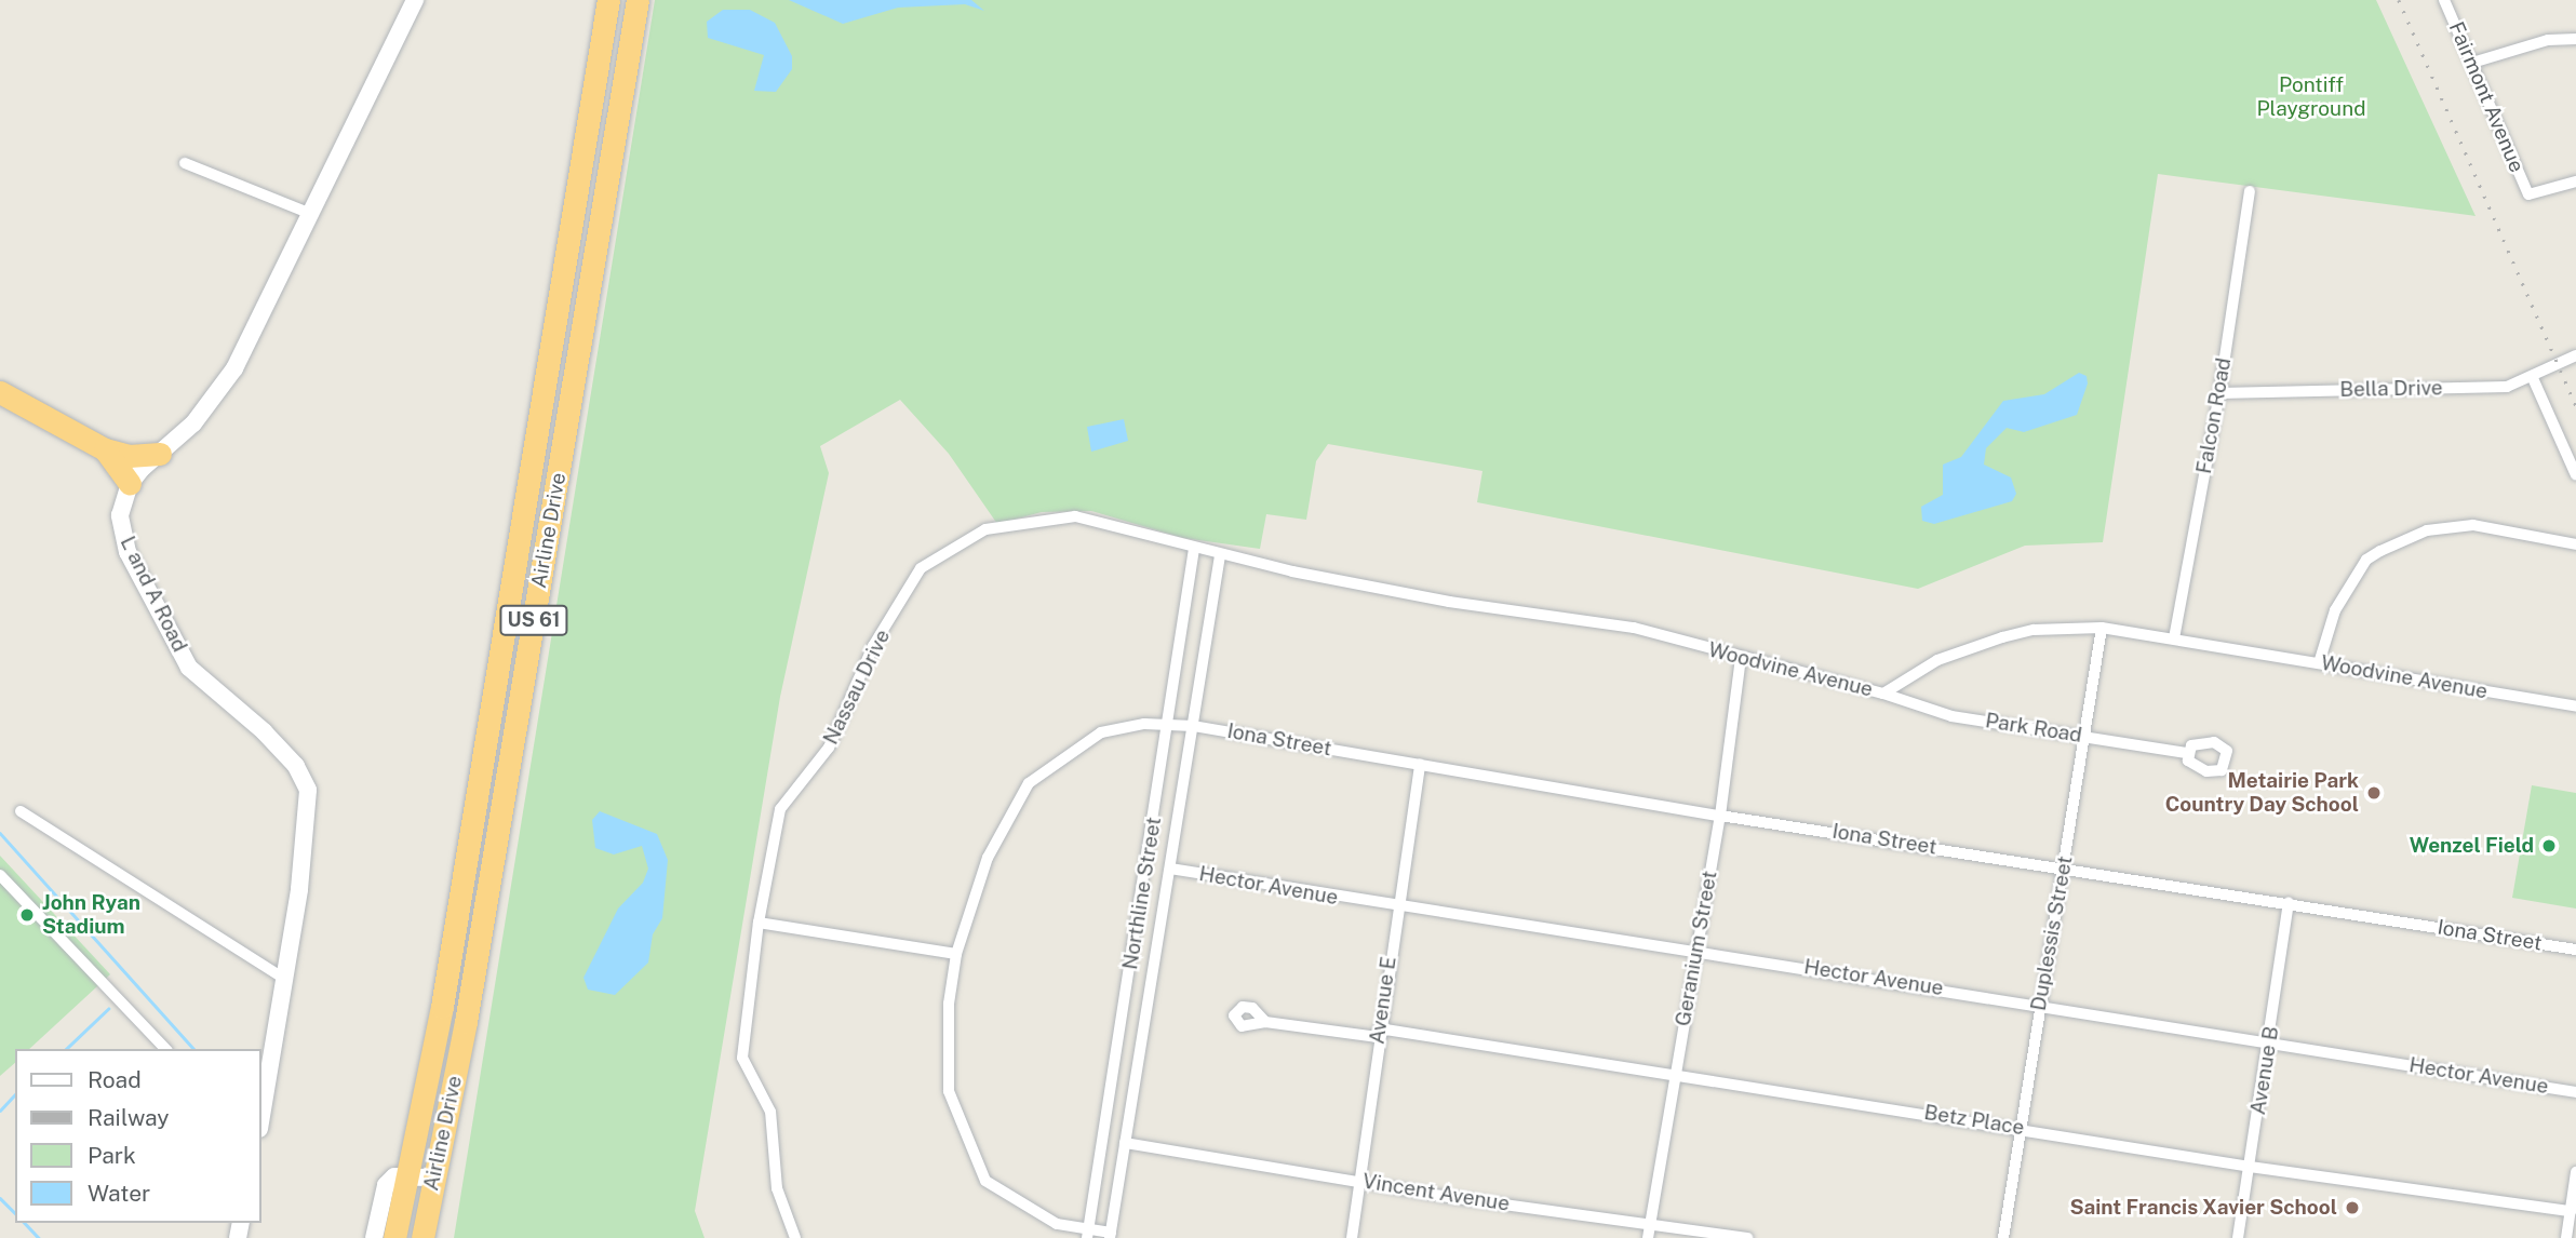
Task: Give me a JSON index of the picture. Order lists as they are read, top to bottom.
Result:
{
  "streets": {
    "highway": ["Airline Drive", "US 61"],
    "street": [
      "Fairmont Avenue",
      "Bella Drive",
      "Falcon Road",
      "L and A Road",
      "Woodvine Avenue",
      "Nassau Drive",
      "Park Road",
      "Iona Street",
      "Hector Avenue",
      "Northline Street",
      "Duplessis Street",
      "Geranium Street",
      "Avenue E",
      "Avenue B",
      "Betz Place",
      "Vincent Avenue"
    ]
  },
  "crossings": [
    ["Bella Drive", "Falcon Road"],
    ["Falcon Road", "Woodvine Avenue"],
    ["Woodvine Avenue", "Nassau Drive"],
    ["Woodvine Avenue", "Park Road"],
    ["Woodvine Avenue", "Northline Street"],
    ["Woodvine Avenue", "Duplessis Street"],
    ["Woodvine Avenue", "Geranium Street"],
    ["Nassau Drive", "Northline Street"],
    ["Park Road", "Duplessis Street"],
    ["Iona Street", "Northline Street"],
    ["Iona Street", "Duplessis Street"],
    ["Iona Street", "Geranium Street"],
    ["Iona Street", "Avenue E"],
    ["Iona Street", "Avenue B"],
    ["Hector Avenue", "Northline Street"],
    ["Hector Avenue", "Duplessis Street"],
    ["Hector Avenue", "Geranium Street"],
    ["Hector Avenue", "Avenue E"],
    ["Hector Avenue", "Avenue B"],
    ["Northline Street", "Vincent Avenue"],
    ["Duplessis Street", "Betz Place"],
    ["Geranium Street", "Betz Place"],
    ["Geranium Street", "Vincent Avenue"],
    ["Avenue E", "Betz Place"],
    ["Avenue E", "Vincent Avenue"],
    ["Avenue B", "Betz Place"]
  ],
  "parks": ["Pontiff Playground"],
  "places": [
    "Metairie Park Country Day School",
    "Wenzel Field",
    "John Ryan Stadium",
    "Saint Francis Xavier School"
  ],
  "legend": [
    "Road",
    "Railway",
    "Park",
    "Water"
  ]
}
